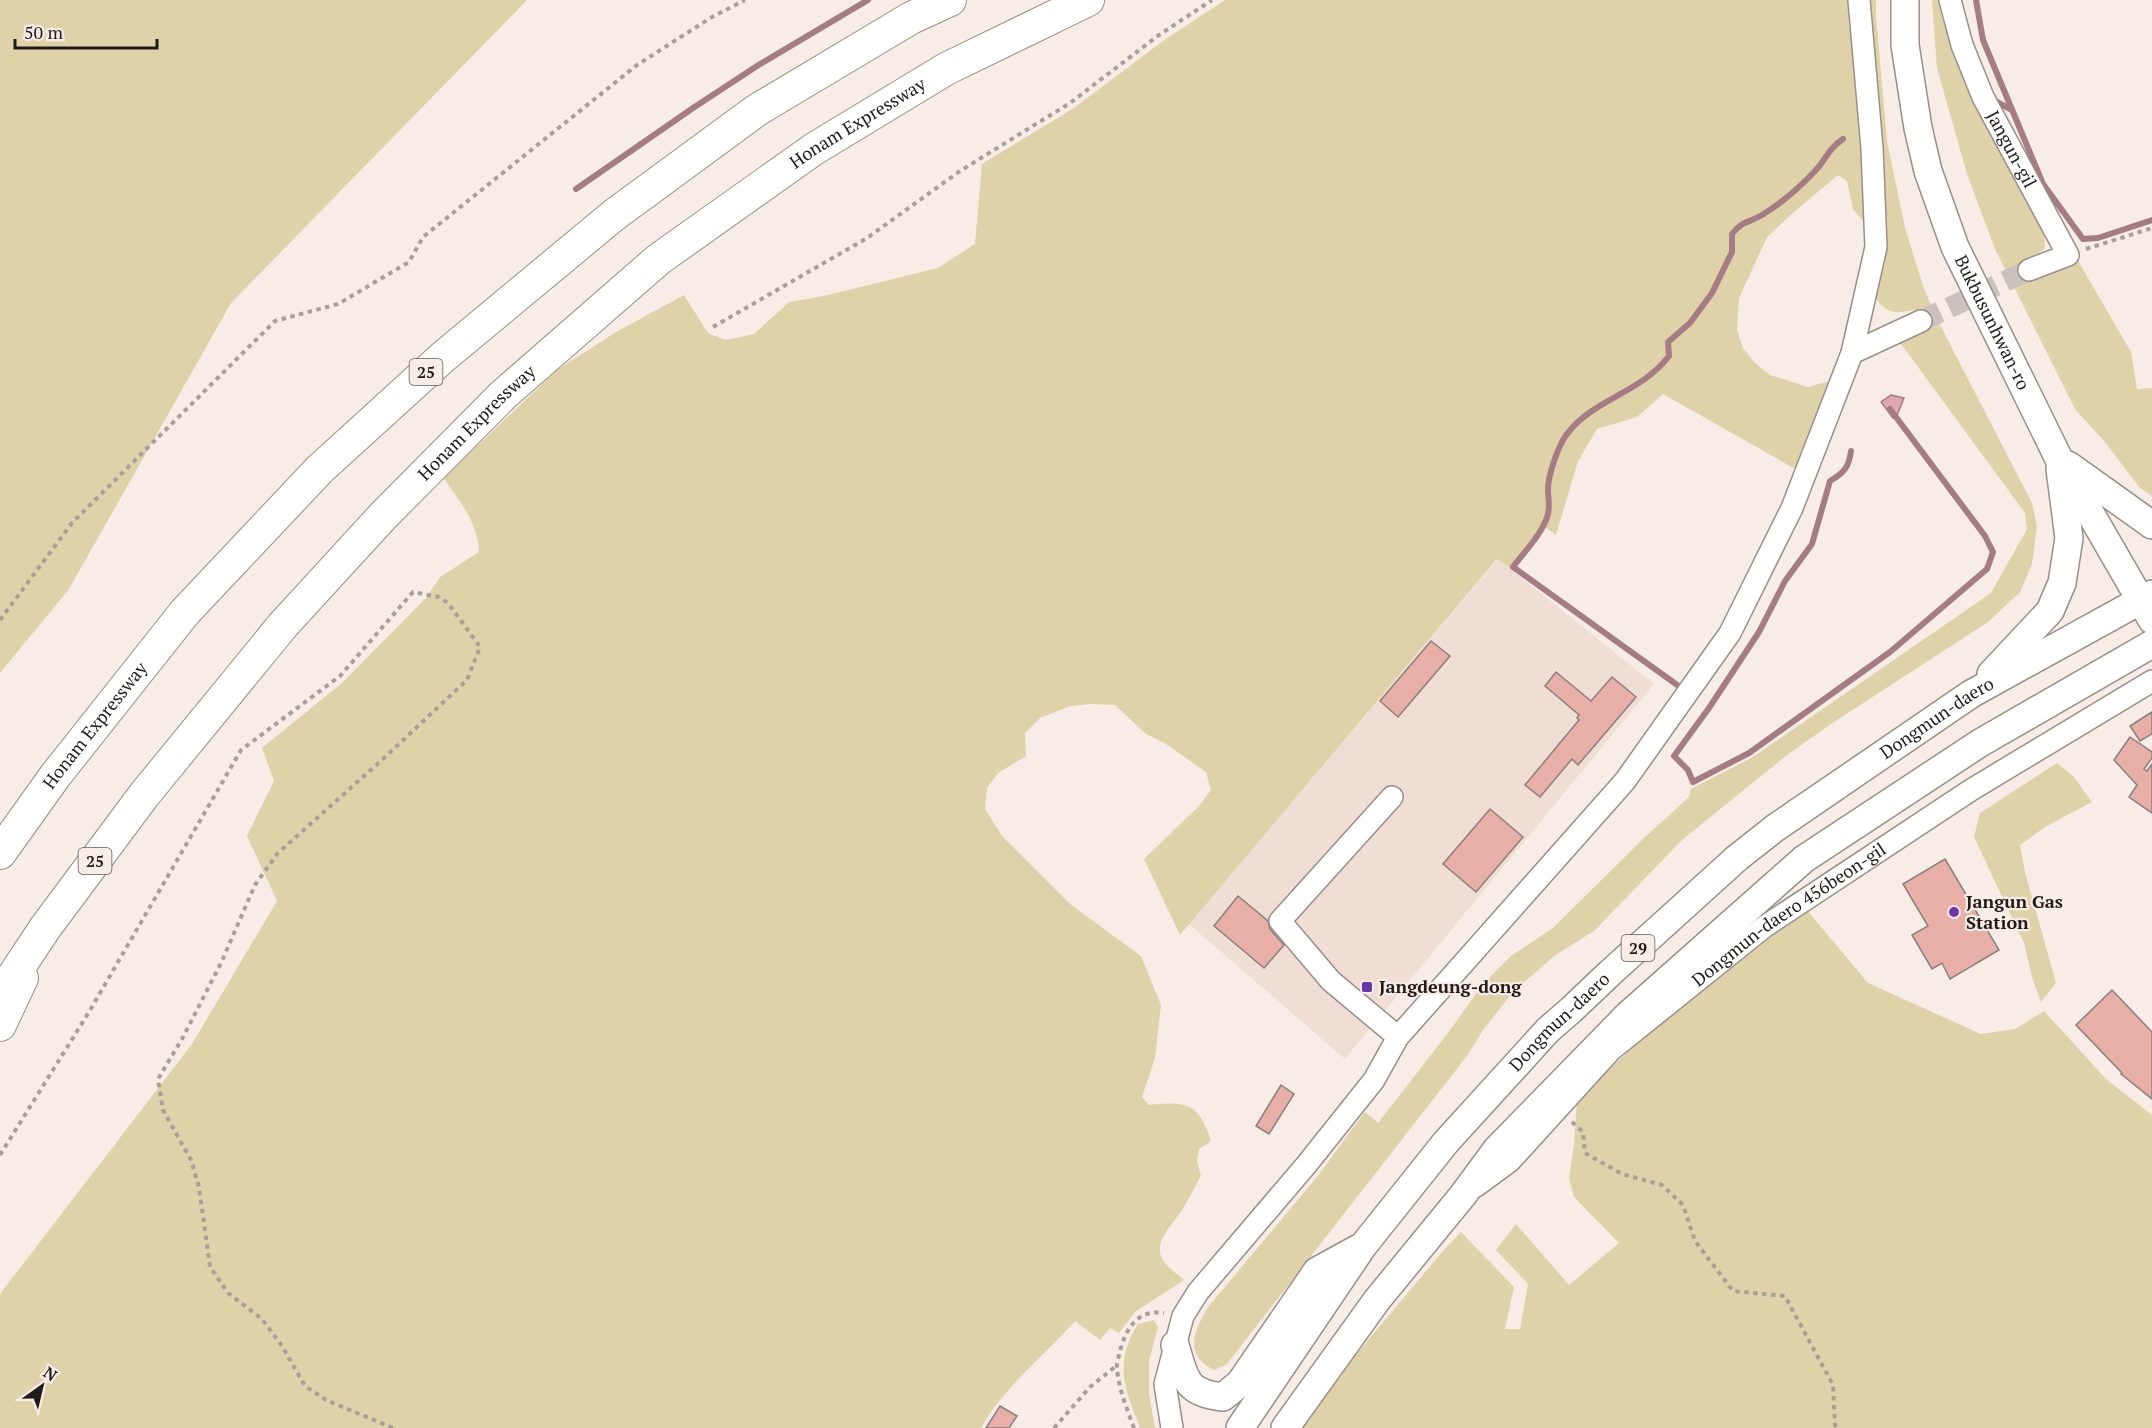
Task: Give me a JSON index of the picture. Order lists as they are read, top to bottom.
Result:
{
  "streets": {
    "highway": ["Honam Expressway", "25"],
    "main road": ["Bukbusunhwan-ro", "Dongmun-daero", "29"],
    "street": ["Jangun-gil", "Dongmun-daero 456beon-gil"]
  },
  "crossings": [
    ["Bukbusunhwan-ro", "Dongmun-daero"],
    ["Dongmun-daero 456beon-gil", "29"]
  ],
  "places": {
    "other": ["Jangun Gas Station"],
    "transit": ["Jangdeung-dong"]
  },
  "scale_bar": "50 m",
  "north": "top right"
}
